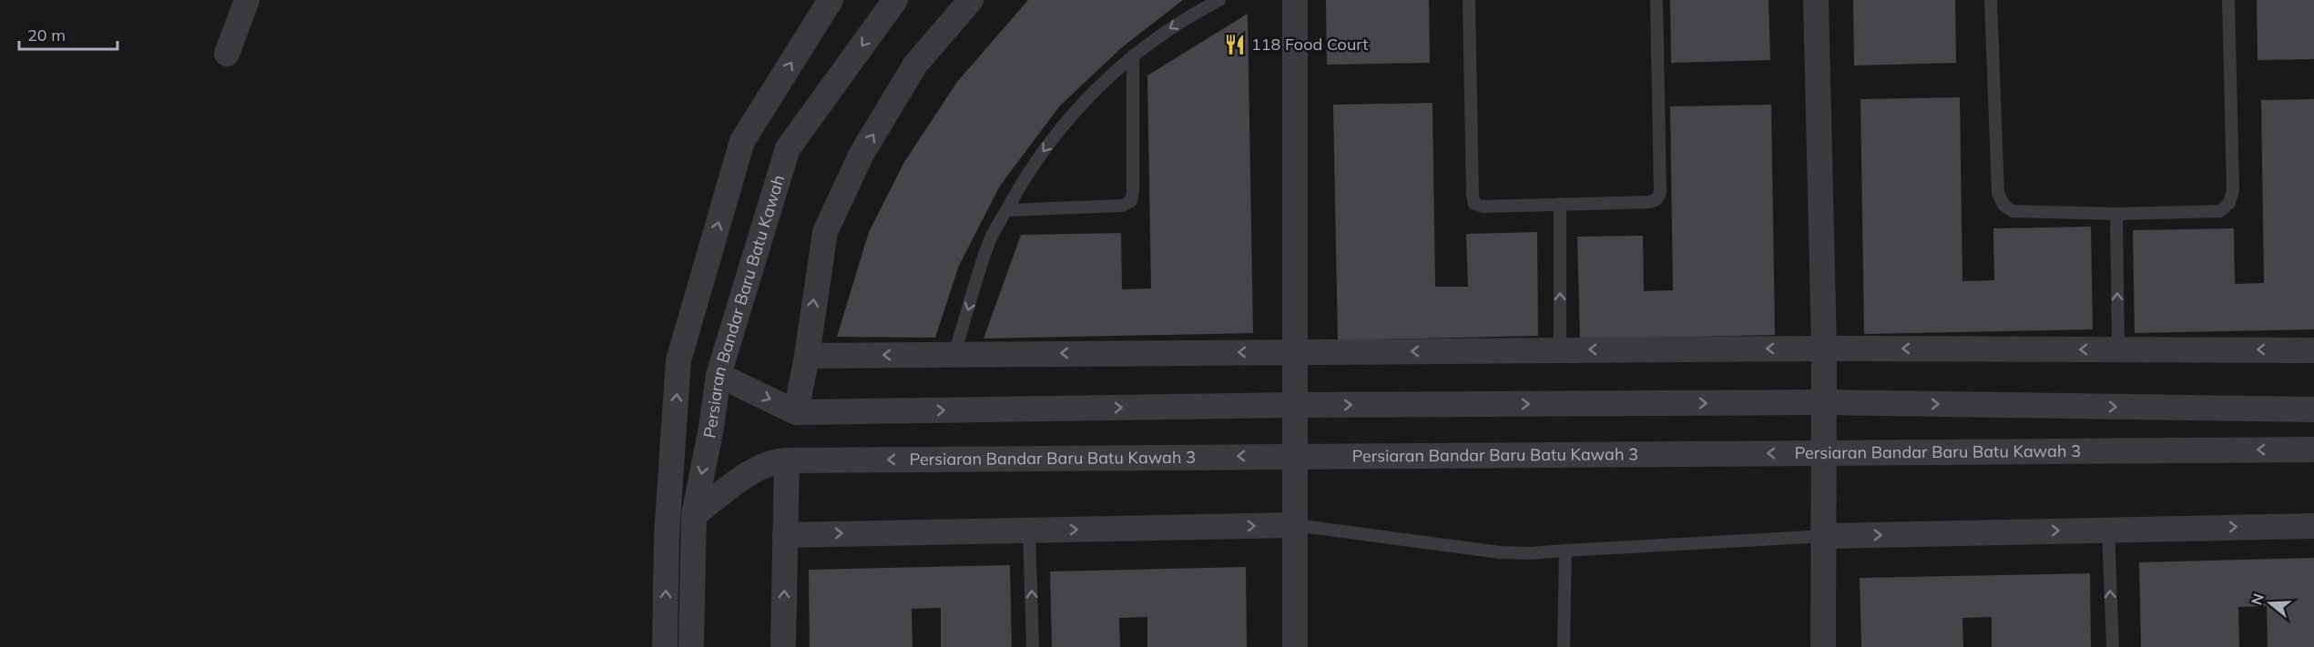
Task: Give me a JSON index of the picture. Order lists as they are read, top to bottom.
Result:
{
  "streets": {
    "street": ["Persiaran Bandar Baru Batu Kawah", "Persiaran Bandar Baru Batu Kawah 3"]
  },
  "crossings": [
    ["Persiaran Bandar Baru Batu Kawah", "Persiaran Bandar Baru Batu Kawah 3"]
  ],
  "places": {
    "restaurant": ["118 Food Court"]
  },
  "scale_bar": "20 m",
  "north": "left"
}
